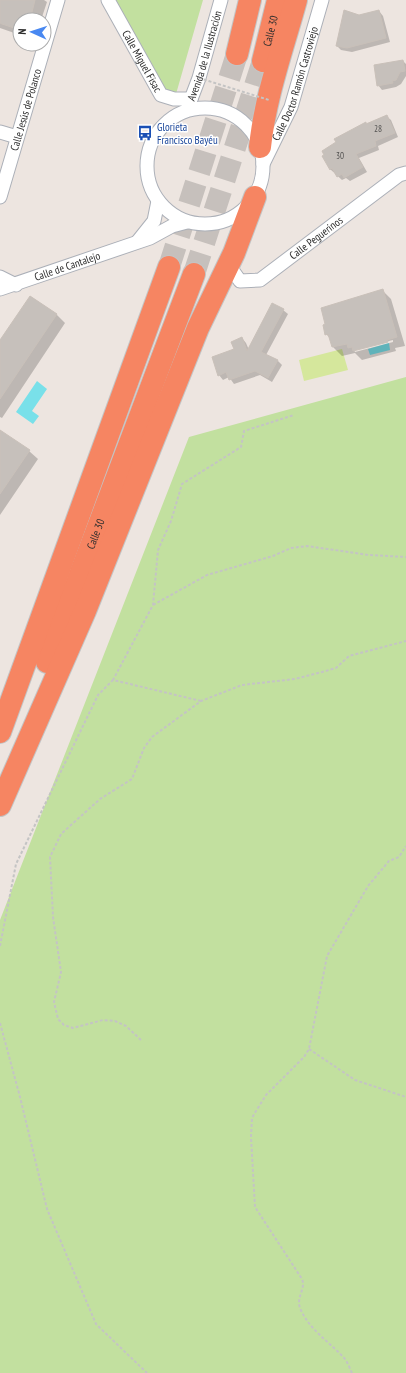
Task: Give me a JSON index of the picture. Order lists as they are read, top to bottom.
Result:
{
  "streets": {
    "highway": ["Calle 30"],
    "street": [
      "Avenida de la Ilustración",
      "Calle Miguel Fisac",
      "Calle Doctor Ramón Castroviejo",
      "Calle Jesús de Polanco",
      "Calle Peguerinos",
      "Calle de Cantalejo"
    ]
  },
  "crossings": [
    ["Avenida de la Ilustración", "Calle Miguel Fisac"],
    ["Avenida de la Ilustración", "Calle Doctor Ramón Castroviejo"],
    ["Avenida de la Ilustración", "Calle de Cantalejo"],
    ["Calle Miguel Fisac", "Calle Doctor Ramón Castroviejo"],
    ["Calle Miguel Fisac", "Calle de Cantalejo"],
    ["Calle Doctor Ramón Castroviejo", "Calle de Cantalejo"]
  ],
  "places": {
    "bus stop": ["Glorieta Francisco Bayéu"]
  },
  "house_numbers": ["28", "30"],
  "north": "left"
}
